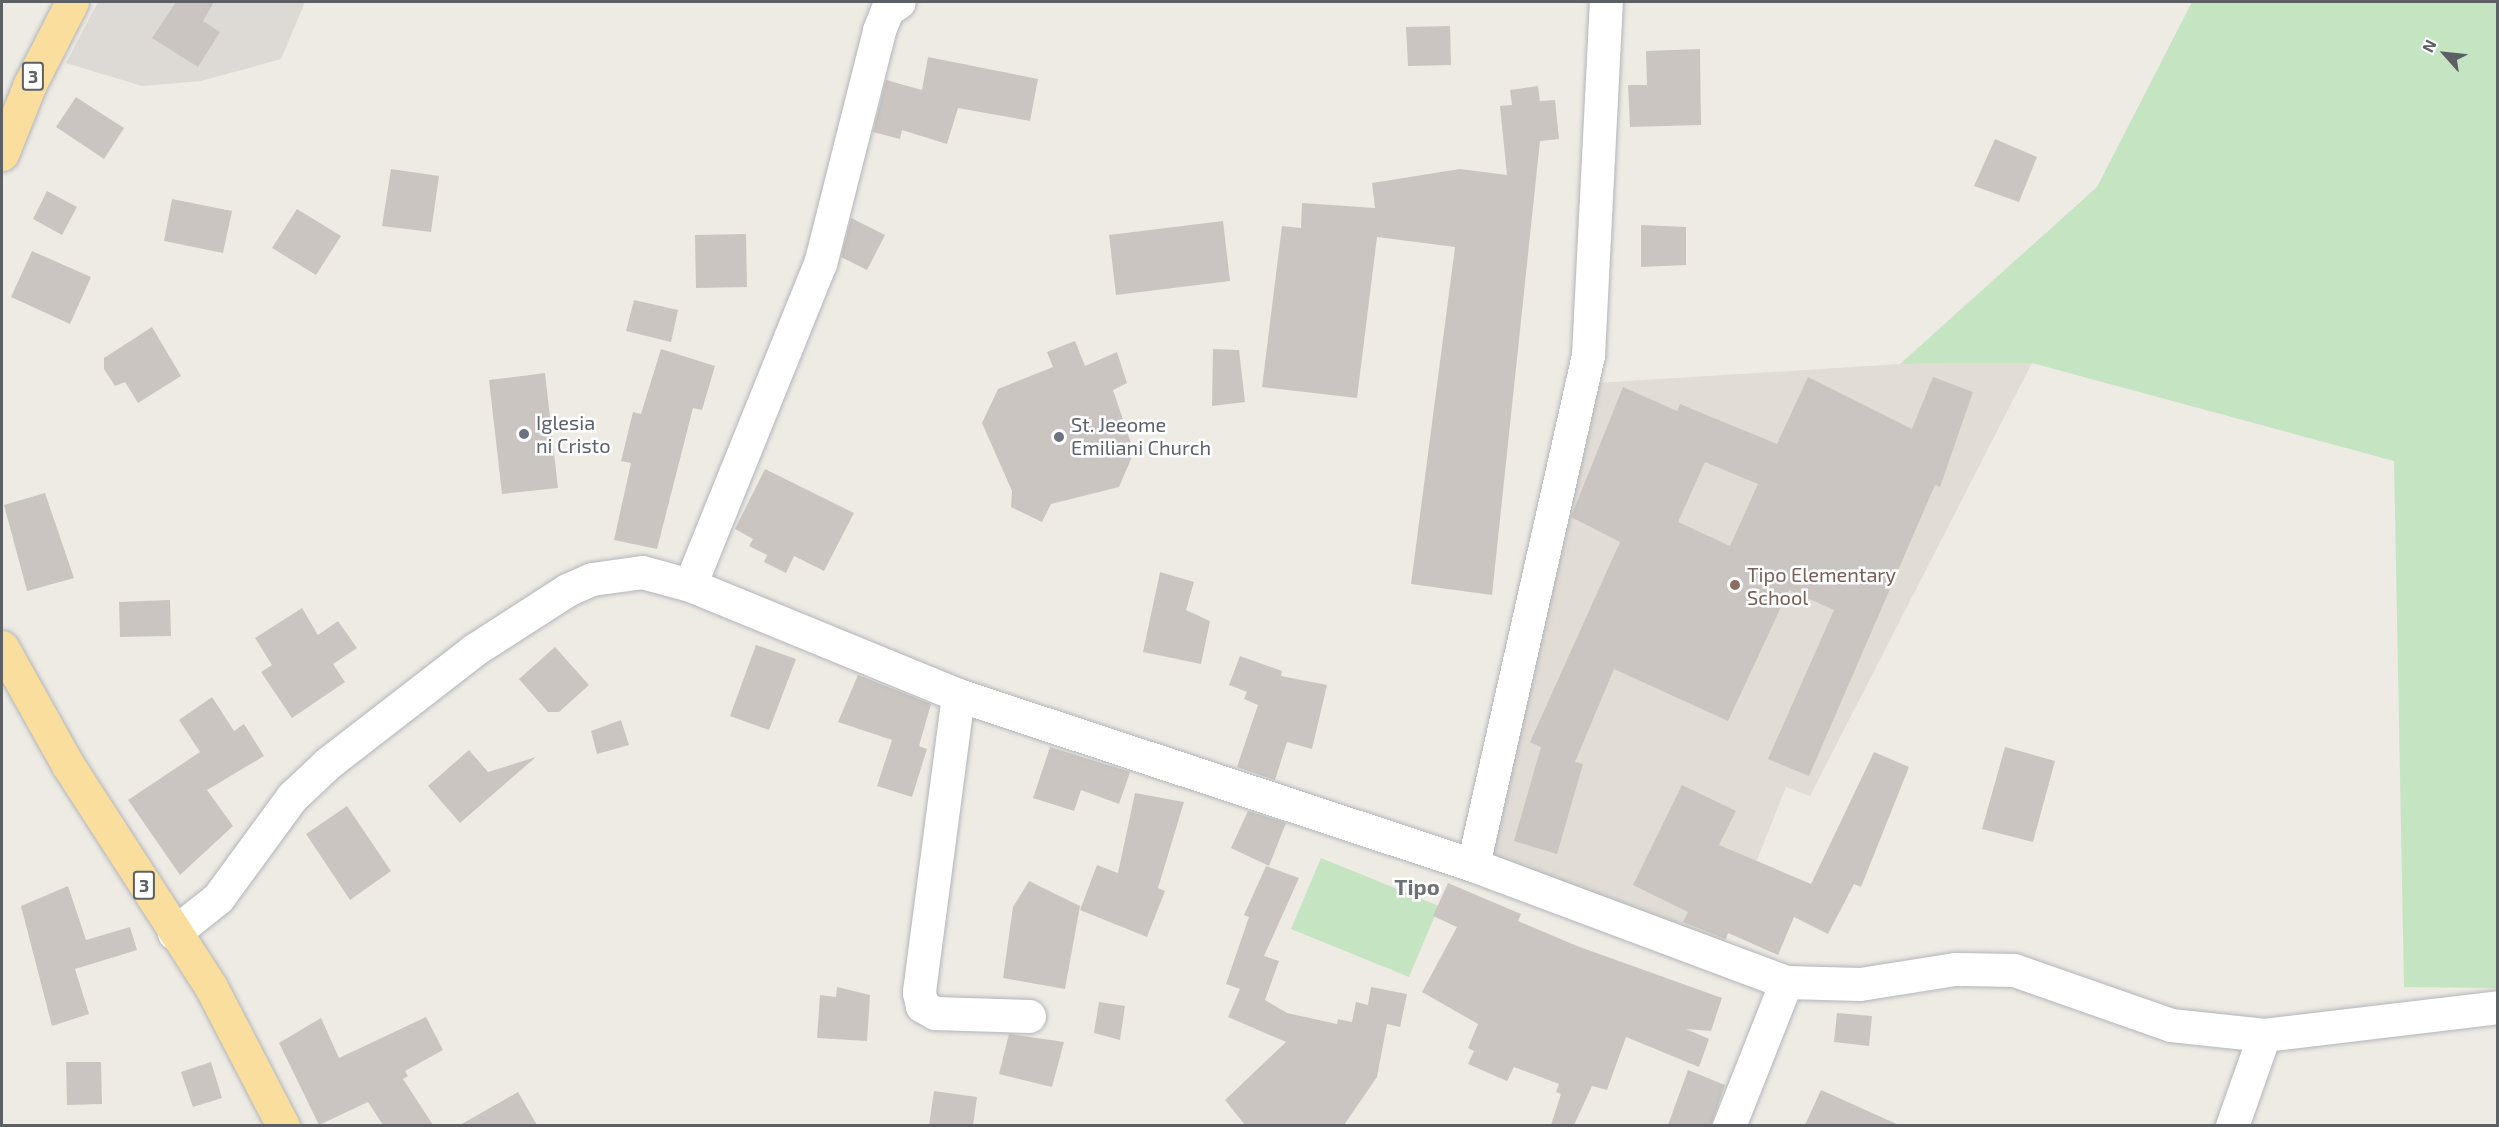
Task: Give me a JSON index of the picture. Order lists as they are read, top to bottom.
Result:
{
  "streets": {
    "highway": ["3"]
  },
  "districts": ["Tipo"],
  "places": ["Iglesia ni Cristo", "St. Jeeome Emiliani Church", "Tipo Elementary School"],
  "north": "top left"
}
